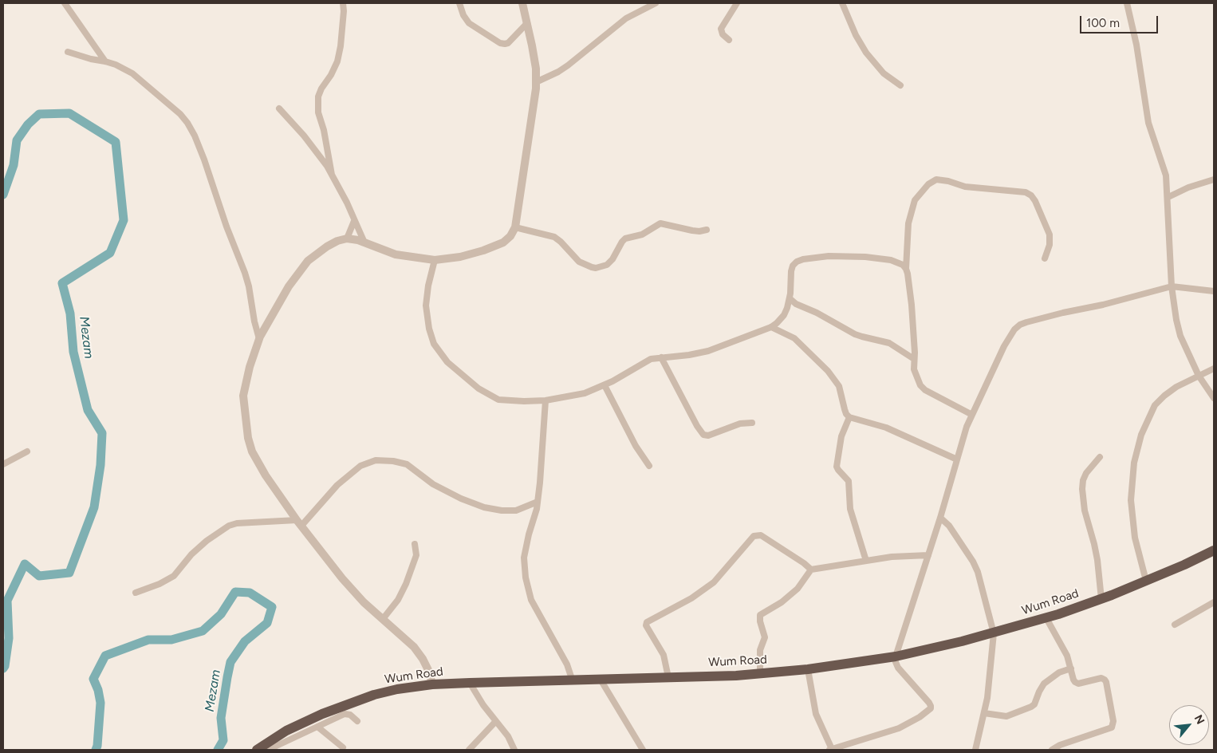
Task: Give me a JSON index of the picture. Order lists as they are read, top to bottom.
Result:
{
  "streets": {
    "highway": ["Wum Road"]
  },
  "water": ["Mezam"],
  "scale_bar": "100 m",
  "north": "top right"
}
